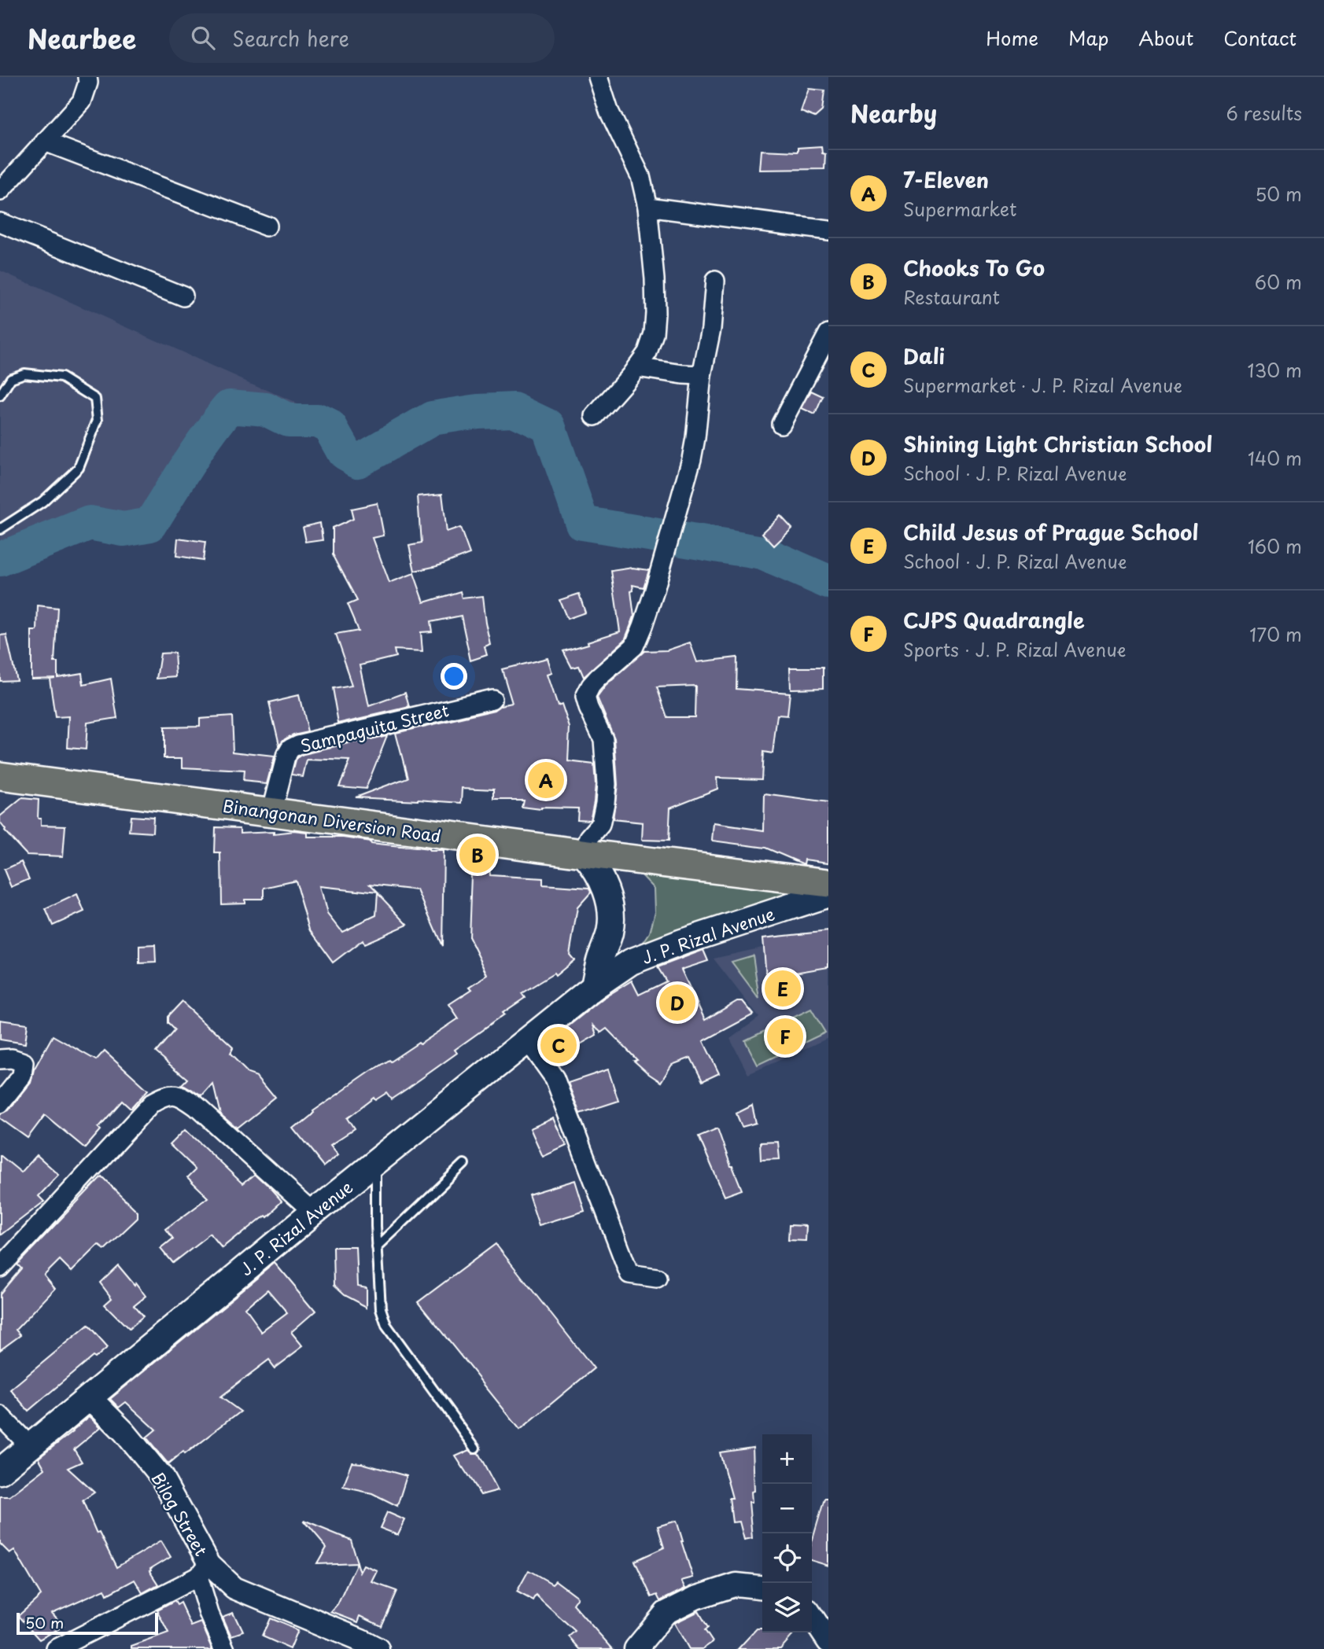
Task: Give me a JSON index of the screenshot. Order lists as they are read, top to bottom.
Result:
{
  "streets": {
    "main road": ["Binangonan Diversion Road", "J. P. Rizal Avenue"],
    "street": ["Sampaguita Street", "Bilog Street"]
  },
  "crossings": [
    ["Sampaguita Street", "Binangonan Diversion Road"],
    ["J. P. Rizal Avenue", "Bilog Street"]
  ],
  "scale_bar": "50 m",
  "page": {
    "header": "Nearbee",
    "search": "Search here",
    "nav": [
      "Home",
      "Map",
      "About",
      "Contact"
    ],
    "heading": ["Nearby", "6 results"],
    "list": [
      {
        "mark": "A",
        "name": "7-Eleven",
        "note": "Supermarket",
        "value": "50 m"
      },
      {
        "mark": "B",
        "name": "Chooks To Go",
        "note": "Restaurant",
        "value": "60 m"
      },
      {
        "mark": "C",
        "name": "Dali",
        "note": "Supermarket · J. P. Rizal Avenue",
        "value": "130 m"
      },
      {
        "mark": "D",
        "name": "Shining Light Christian School",
        "note": "School · J. P. Rizal Avenue",
        "value": "140 m"
      },
      {
        "mark": "E",
        "name": "Child Jesus of Prague School",
        "note": "School · J. P. Rizal Avenue",
        "value": "160 m"
      },
      {
        "mark": "F",
        "name": "CJPS Quadrangle",
        "note": "Sports · J. P. Rizal Avenue",
        "value": "170 m"
      }
    ],
    "pins": [
      "A",
      "B",
      "E",
      "D",
      "F",
      "C"
    ],
    "map_buttons": ["+", "−"],
    "scale": "50 m"
  }
}
